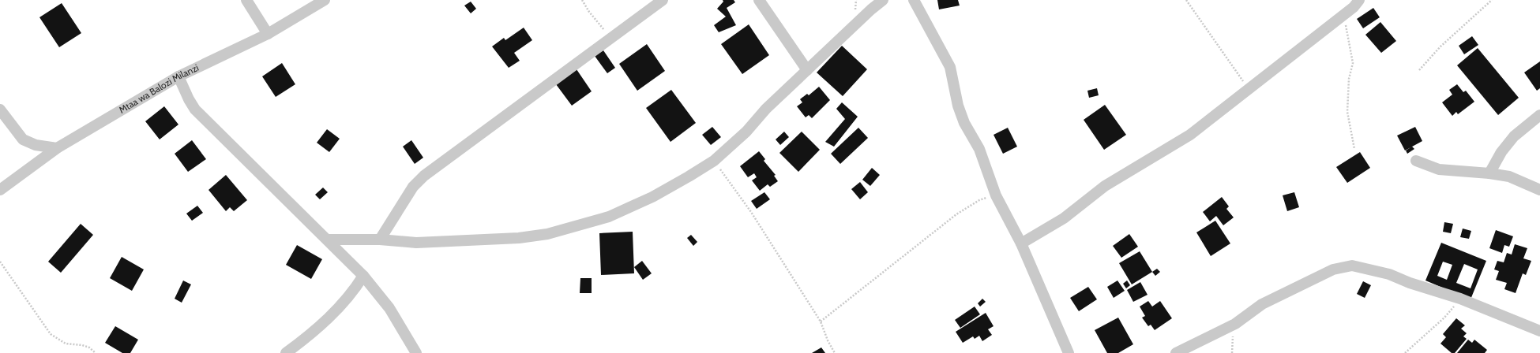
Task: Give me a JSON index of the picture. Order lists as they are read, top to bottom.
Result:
{
  "streets": {
    "street": ["Mtaa wa Balozi Milanzi"]
  }
}
